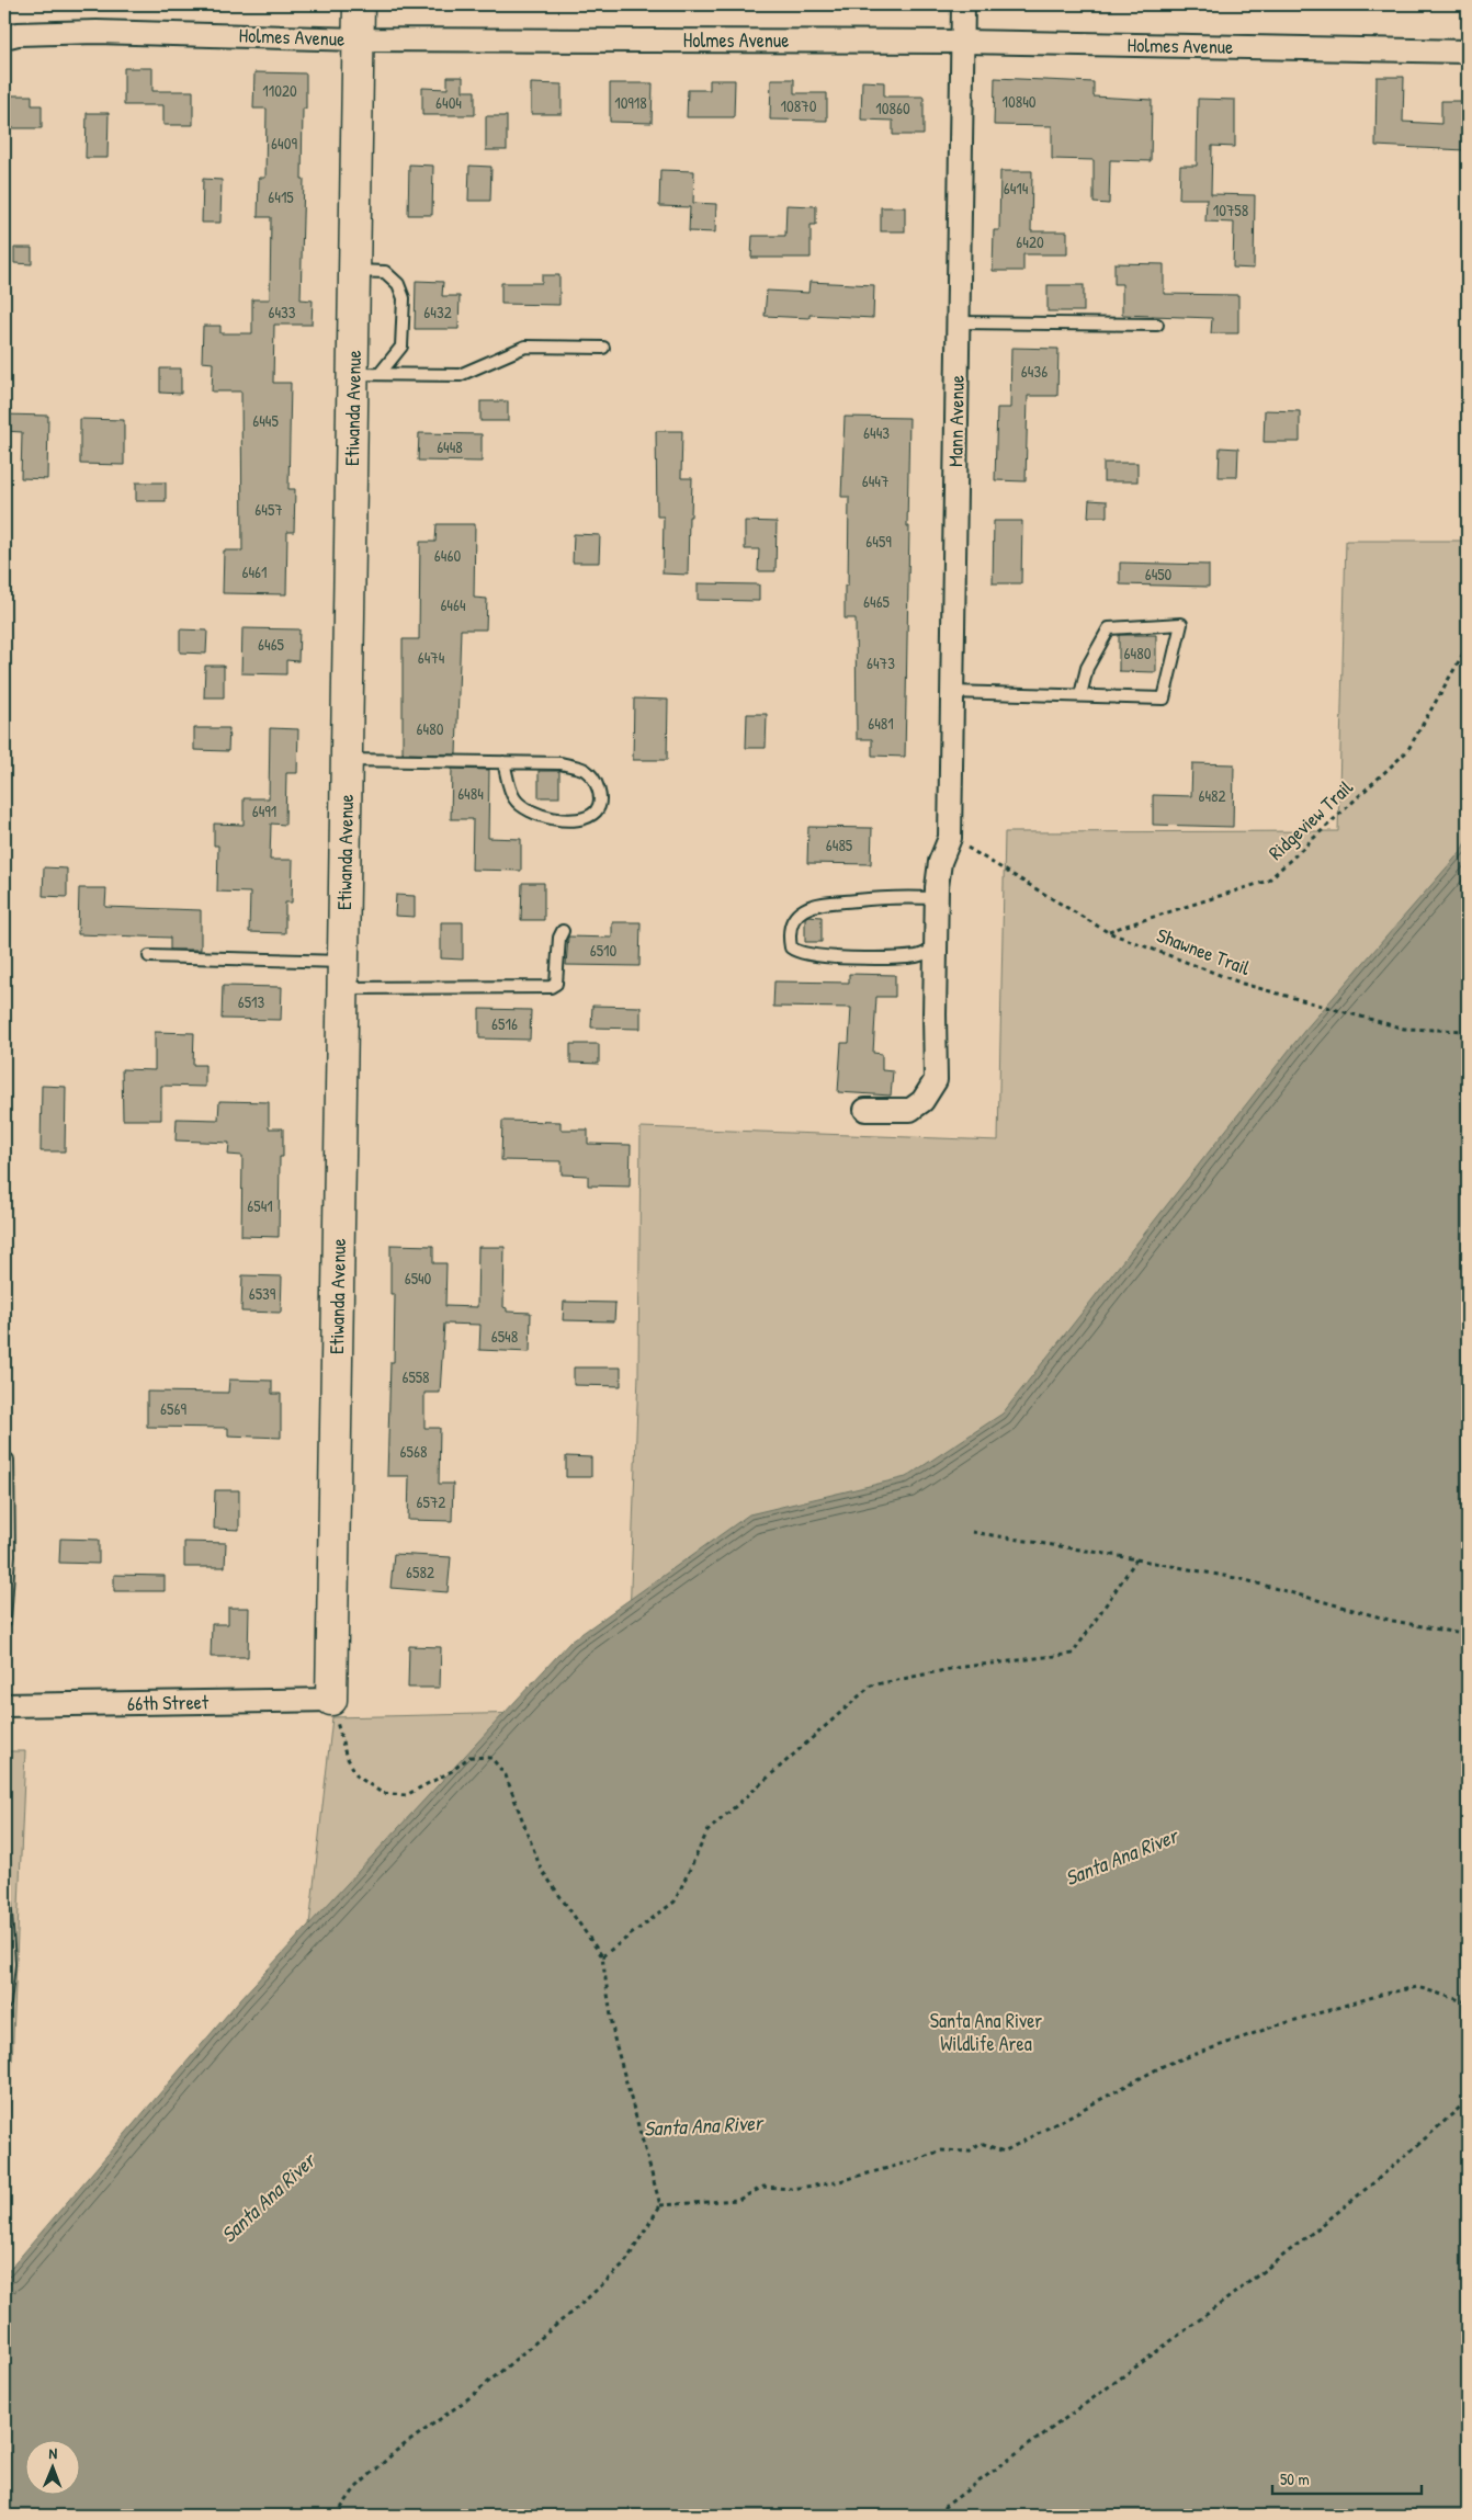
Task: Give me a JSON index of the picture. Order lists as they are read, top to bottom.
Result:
{
  "streets": {
    "street": [
      "Holmes Avenue",
      "Etiwanda Avenue",
      "Mann Avenue",
      "66th Street"
    ],
    "path": ["Ridgeview Trail", "Shawnee Trail"]
  },
  "crossings": [
    ["Holmes Avenue", "Etiwanda Avenue"],
    ["Holmes Avenue", "Mann Avenue"],
    ["Etiwanda Avenue", "66th Street"],
    ["Mann Avenue", "Shawnee Trail"],
    ["Ridgeview Trail", "Shawnee Trail"]
  ],
  "water": ["Santa Ana River"],
  "parks": ["Santa Ana River Wildlife Area"],
  "house_numbers": [
    "11020",
    "10840",
    "6404",
    "10918",
    "10870",
    "10860",
    "6409",
    "6414",
    "6415",
    "10758",
    "6420",
    "6433",
    "6432",
    "6436",
    "6445",
    "6443",
    "6448",
    "6447",
    "6457",
    "6459",
    "6460",
    "6461",
    "6450",
    "6465",
    "6464",
    "6465",
    "6480",
    "6474",
    "6473",
    "6481",
    "6480",
    "6484",
    "6482",
    "6491",
    "6485",
    "6510",
    "6513",
    "6516",
    "6541",
    "6540",
    "6539",
    "6548",
    "6558",
    "6569",
    "6568",
    "6572",
    "6582"
  ],
  "scale_bar": "50 m",
  "north": "top"
}
